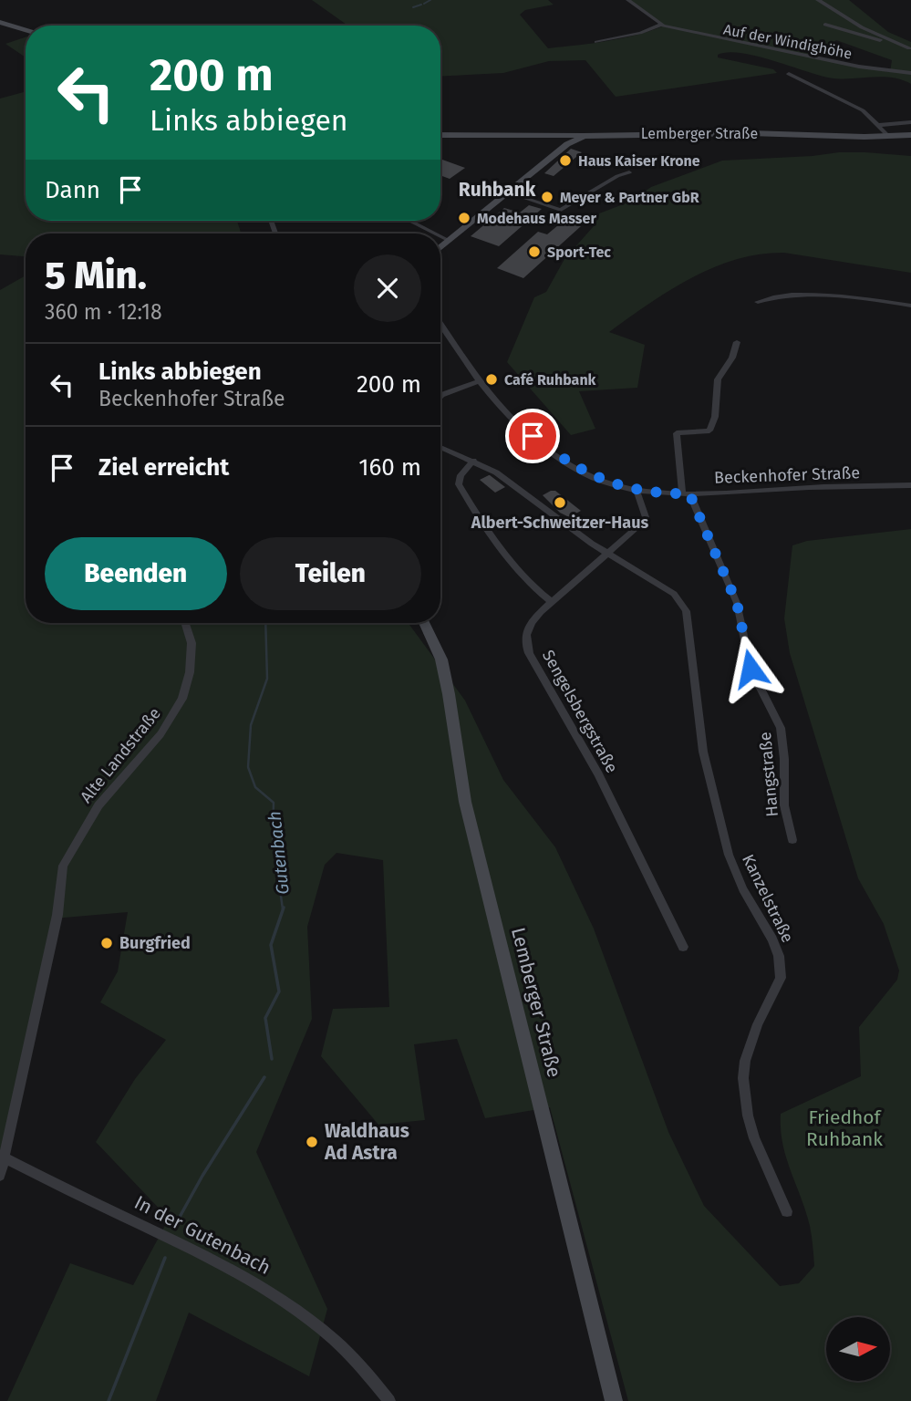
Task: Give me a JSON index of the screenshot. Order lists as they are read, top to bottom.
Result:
{
  "streets": {
    "main road": ["Lemberger Straße"],
    "street": [
      "Auf der Windighöhe",
      "Beckenhofer Straße",
      "Sengelsbergstraße",
      "Alte Landstraße",
      "Hangstraße",
      "Kanzelstraße",
      "In der Gutenbach"
    ]
  },
  "crossings": [
    ["Beckenhofer Straße", "Sengelsbergstraße"],
    ["Beckenhofer Straße", "Hangstraße"],
    ["Sengelsbergstraße", "Kanzelstraße"],
    ["Alte Landstraße", "In der Gutenbach"]
  ],
  "districts": ["Ruhbank"],
  "water": ["Gutenbach"],
  "parks": ["Friedhof Ruhbank"],
  "places": [
    "Haus Kaiser Krone",
    "Meyer & Partner GbR",
    "Modehaus Masser",
    "Sport-Tec",
    "Café Ruhbank",
    "Albert-Schweitzer-Haus",
    "Burgfried",
    "Waldhaus Ad Astra"
  ],
  "north": "right",
  "page": {
    "turn": ["200 m", "Links abbiegen"],
    "then": "Dann",
    "heading": ["5 Min.", "360 m · 12:18"],
    "list": [
      {
        "name": "Links abbiegen",
        "note": "Beckenhofer Straße",
        "value": "200 m"
      },
      {
        "name": "Ziel erreicht",
        "value": "160 m"
      }
    ],
    "buttons": ["Beenden", "Teilen"]
  }
}
